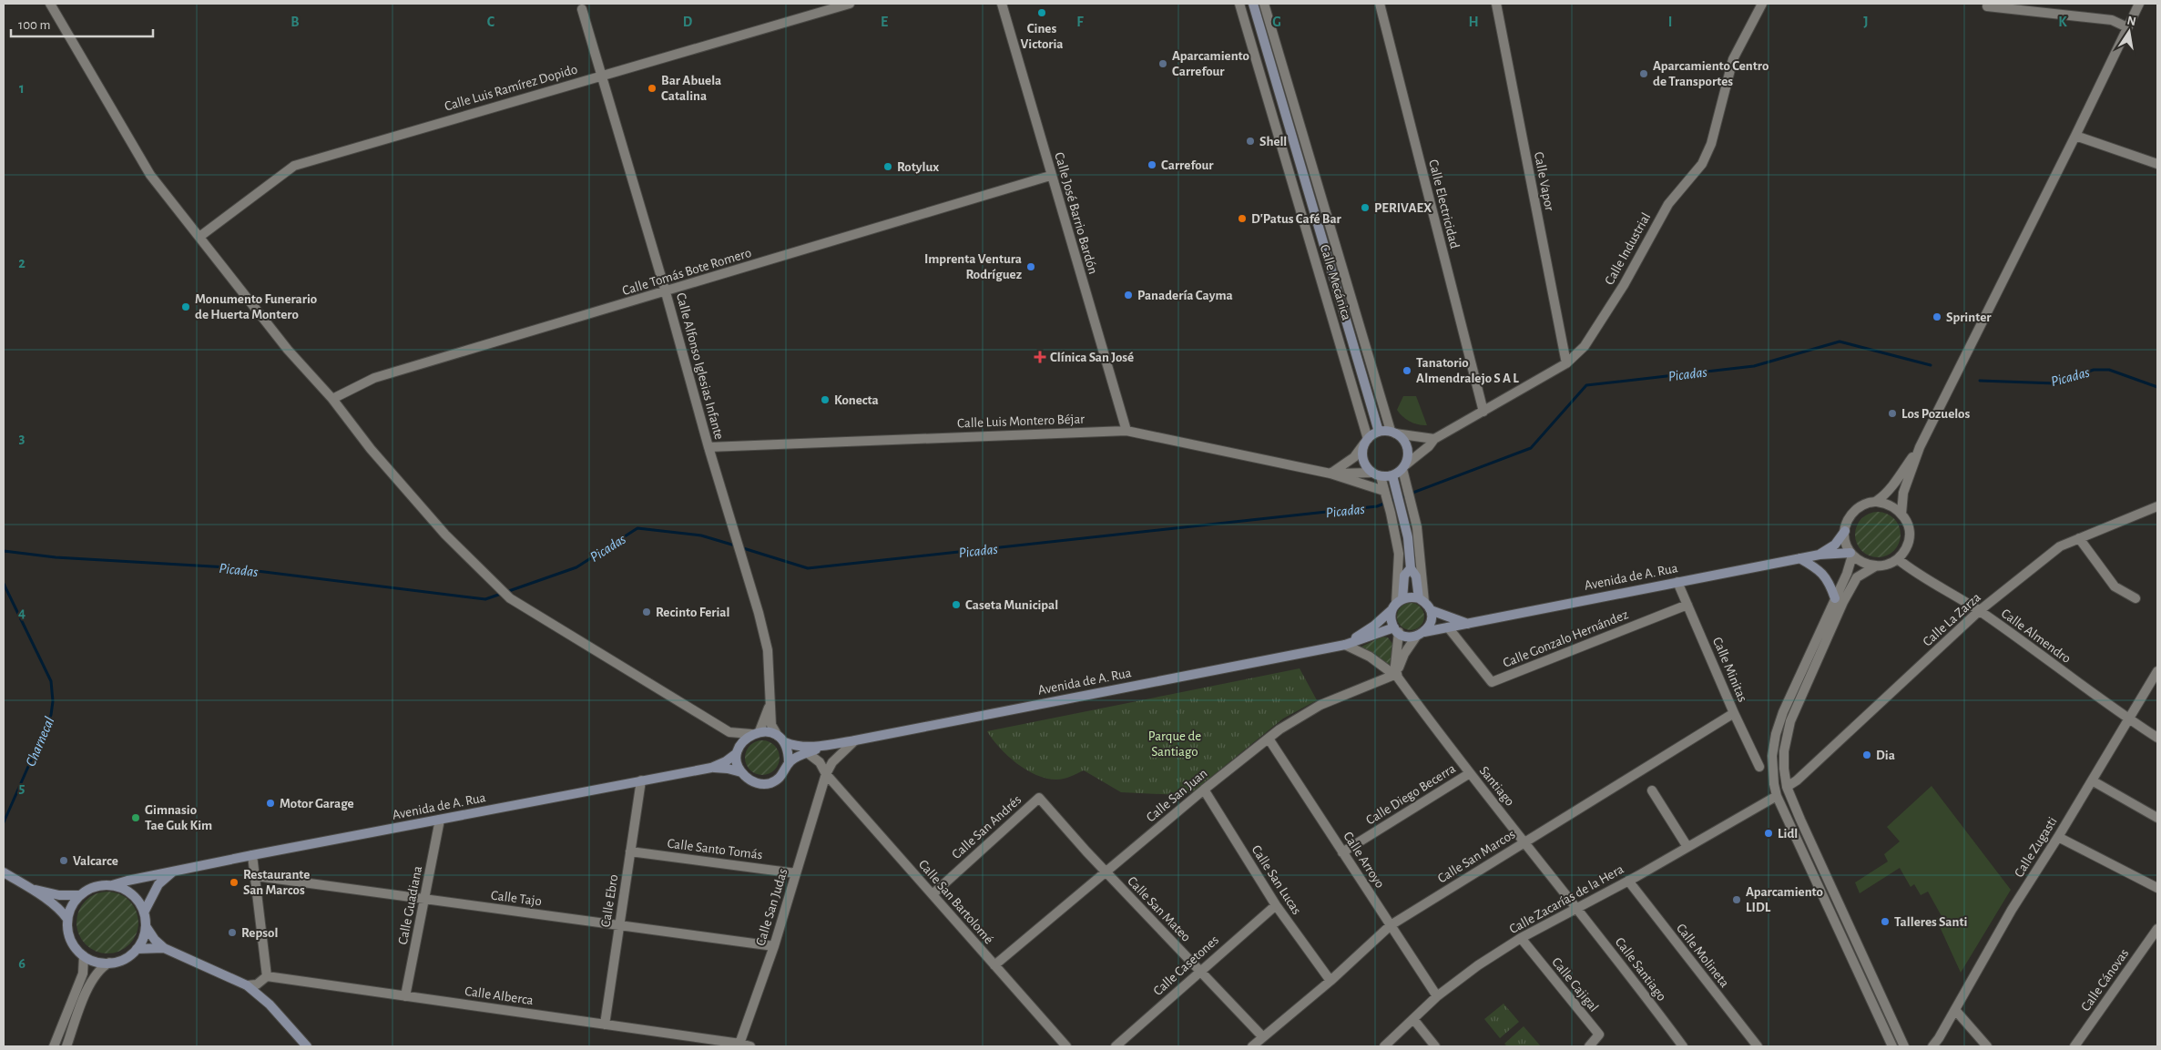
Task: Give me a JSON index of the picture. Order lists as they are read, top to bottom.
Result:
{
  "streets": {
    "street": [
      "Calle Luis Ramírez Dopido",
      "Calle Vapor",
      "Calle Electricidad",
      "Calle José Barrio Bardón",
      "Calle Industrial",
      "Calle Tomás Bote Romero",
      "Calle Mecánica",
      "Calle Alfonso Iglesias Infante",
      "Calle Luis Montero Béjar",
      "Avenida de A. Rua",
      "Calle La Zarza",
      "Calle Almendro",
      "Calle Gonzalo Hernández",
      "Calle Minitas",
      "Santiago",
      "Calle Diego Becerra",
      "Calle San Juan",
      "Calle San Andrés",
      "Calle Zugasti",
      "Calle Santo Tomás",
      "Calle San Marcos",
      "Calle Arroyo",
      "Calle San Lucas",
      "Calle Tajo",
      "Calle Zacarías de la Hera",
      "Calle Ebro",
      "Calle San Bartolomé",
      "Calle Guadiana",
      "Calle San Judas",
      "Calle San Mateo",
      "Calle Molineta",
      "Calle Casetones",
      "Calle Santiago",
      "Calle Cánovas",
      "Calle Cajigal",
      "Calle Alberca"
    ]
  },
  "crossings": [
    ["Calle Luis Ramírez Dopido", "Calle Alfonso Iglesias Infante"],
    ["Calle Vapor", "Calle Industrial"],
    ["Calle Electricidad", "Calle Industrial"],
    ["Calle José Barrio Bardón", "Calle Tomás Bote Romero"],
    ["Calle José Barrio Bardón", "Calle Luis Montero Béjar"],
    ["Calle Industrial", "Calle Mecánica"],
    ["Calle Industrial", "Calle Luis Montero Béjar"],
    ["Calle Tomás Bote Romero", "Calle Alfonso Iglesias Infante"],
    ["Calle Mecánica", "Calle Luis Montero Béjar"],
    ["Calle Alfonso Iglesias Infante", "Calle Luis Montero Béjar"],
    ["Calle Alfonso Iglesias Infante", "Avenida de A. Rua"],
    ["Avenida de A. Rua", "Calle Almendro"],
    ["Avenida de A. Rua", "Calle Gonzalo Hernández"],
    ["Avenida de A. Rua", "Calle Minitas"],
    ["Avenida de A. Rua", "Santiago"],
    ["Avenida de A. Rua", "Calle Ebro"],
    ["Avenida de A. Rua", "Calle Guadiana"],
    ["Avenida de A. Rua", "Calle San Judas"],
    ["Calle La Zarza", "Calle Almendro"],
    ["Calle Almendro", "Calle Zugasti"],
    ["Calle Gonzalo Hernández", "Calle Minitas"],
    ["Calle Minitas", "Calle San Marcos"],
    ["Santiago", "Calle Diego Becerra"],
    ["Santiago", "Calle San Juan"],
    ["Santiago", "Calle San Marcos"],
    ["Santiago", "Calle Zacarías de la Hera"],
    ["Santiago", "Calle Santiago"],
    ["Calle Diego Becerra", "Calle Arroyo"],
    ["Calle San Juan", "Calle Arroyo"],
    ["Calle San Juan", "Calle San Lucas"],
    ["Calle San Juan", "Calle San Bartolomé"],
    ["Calle San Juan", "Calle San Mateo"],
    ["Calle San Andrés", "Calle San Bartolomé"],
    ["Calle San Andrés", "Calle San Mateo"],
    ["Calle Santo Tomás", "Calle Ebro"],
    ["Calle Santo Tomás", "Calle San Judas"],
    ["Calle San Marcos", "Calle Arroyo"],
    ["Calle San Marcos", "Calle San Lucas"],
    ["Calle San Marcos", "Calle San Mateo"],
    ["Calle Arroyo", "Calle Zacarías de la Hera"],
    ["Calle San Lucas", "Calle Casetones"],
    ["Calle Tajo", "Calle Ebro"],
    ["Calle Tajo", "Calle Guadiana"],
    ["Calle Tajo", "Calle San Judas"],
    ["Calle Zacarías de la Hera", "Calle Molineta"],
    ["Calle Zacarías de la Hera", "Calle Santiago"],
    ["Calle Zacarías de la Hera", "Calle Cajigal"],
    ["Calle Ebro", "Calle Alberca"],
    ["Calle San Bartolomé", "Calle San Judas"],
    ["Calle Guadiana", "Calle Alberca"],
    ["Calle San Judas", "Calle Alberca"],
    ["Calle San Mateo", "Calle Casetones"]
  ],
  "water": ["Picadas", "Charnecal"],
  "parks": ["Parque de Santiago"],
  "places": {
    "other": [
      "Cines Victoria",
      "Aparcamiento Carrefour",
      "Aparcamiento Centro de Transportes",
      "Bar Abuela Catalina",
      "Shell",
      "Carrefour",
      "Rotylux",
      "PERIVAEX",
      "D'Patus Café Bar",
      "Imprenta Ventura Rodríguez",
      "Panadería Cayma",
      "Monumento Funerario de Huerta Montero",
      "Sprinter",
      "Tanatorio Almendralejo S A L",
      "Konecta",
      "Los Pozuelos",
      "Caseta Municipal",
      "Recinto Ferial",
      "Dia",
      "Motor Garage",
      "Gimnasio Tae Guk Kim",
      "Lidl",
      "Valcarce",
      "Restaurante San Marcos",
      "Aparcamiento LIDL",
      "Talleres Santi",
      "Repsol"
    ],
    "health": ["Clínica San José"]
  },
  "scale_bar": "100 m",
  "north": "top",
  "grid": {
    "columns": [
      "B",
      "C",
      "D",
      "E",
      "F",
      "G",
      "H",
      "I",
      "J",
      "K"
    ],
    "rows": [
      "1",
      "2",
      "3",
      "4",
      "5",
      "6"
    ]
  }
}
